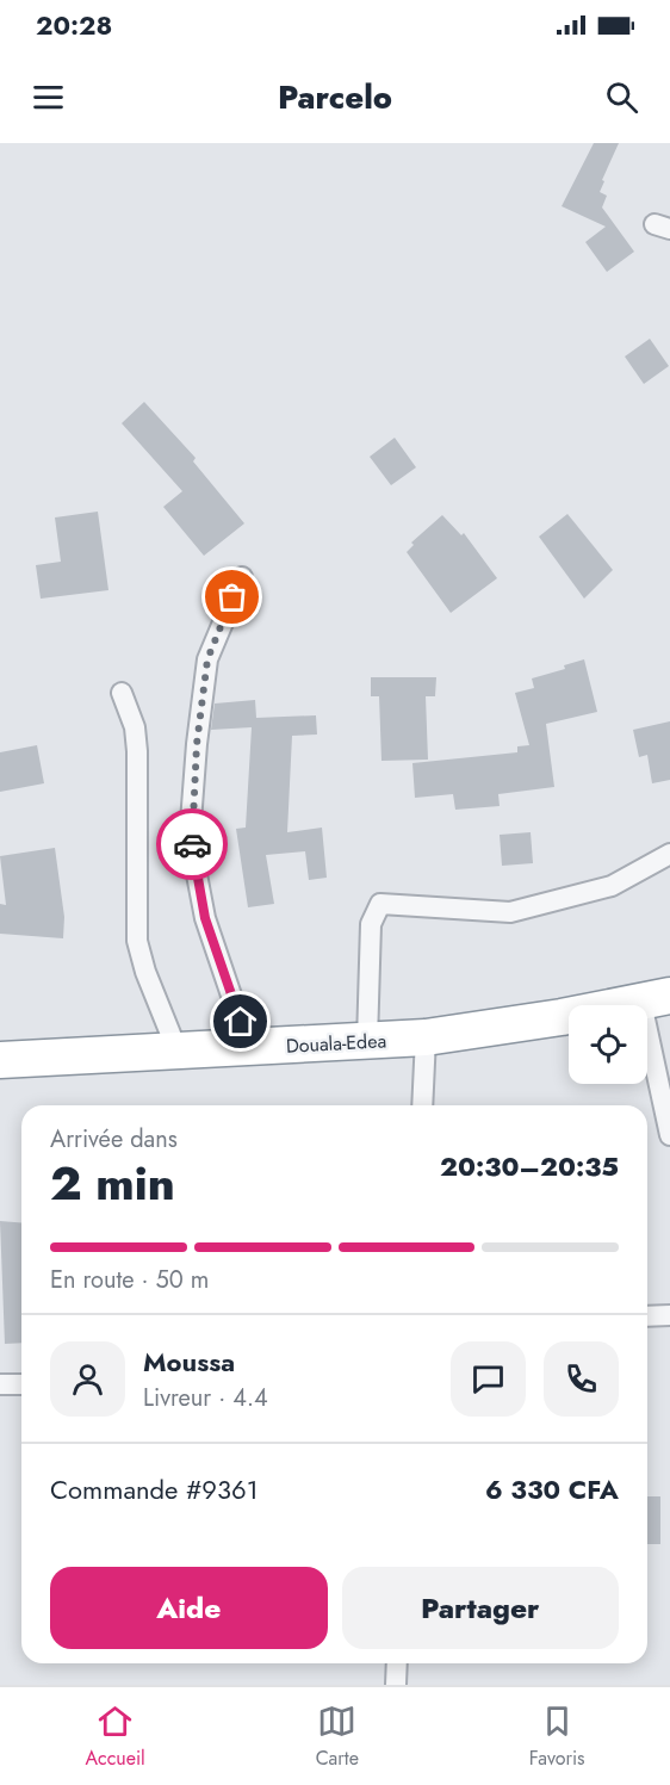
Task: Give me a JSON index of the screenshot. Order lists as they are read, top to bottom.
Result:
{
  "streets": {
    "highway": ["Douala-Edea"]
  },
  "page": {
    "status": "20:28",
    "header": "Parcelo",
    "heading": ["2 min", "Arrivée dans", "20:30–20:35"],
    "panel": [
      "Moussa",
      "Livreur · 4.4",
      "Commande #9361",
      "6 330 CFA"
    ],
    "bar": "En route · 50 m",
    "buttons": ["Aide", "Partager"],
    "tabs": ["Accueil", "Carte", "Favoris"]
  }
}
